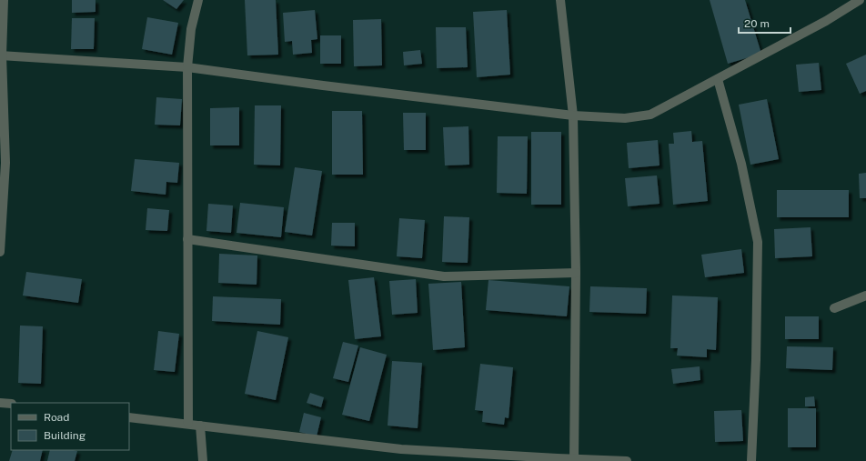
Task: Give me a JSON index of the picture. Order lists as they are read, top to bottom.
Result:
{
  "legend": ["Road", "Building"],
  "scale_bar": "20 m"
}
